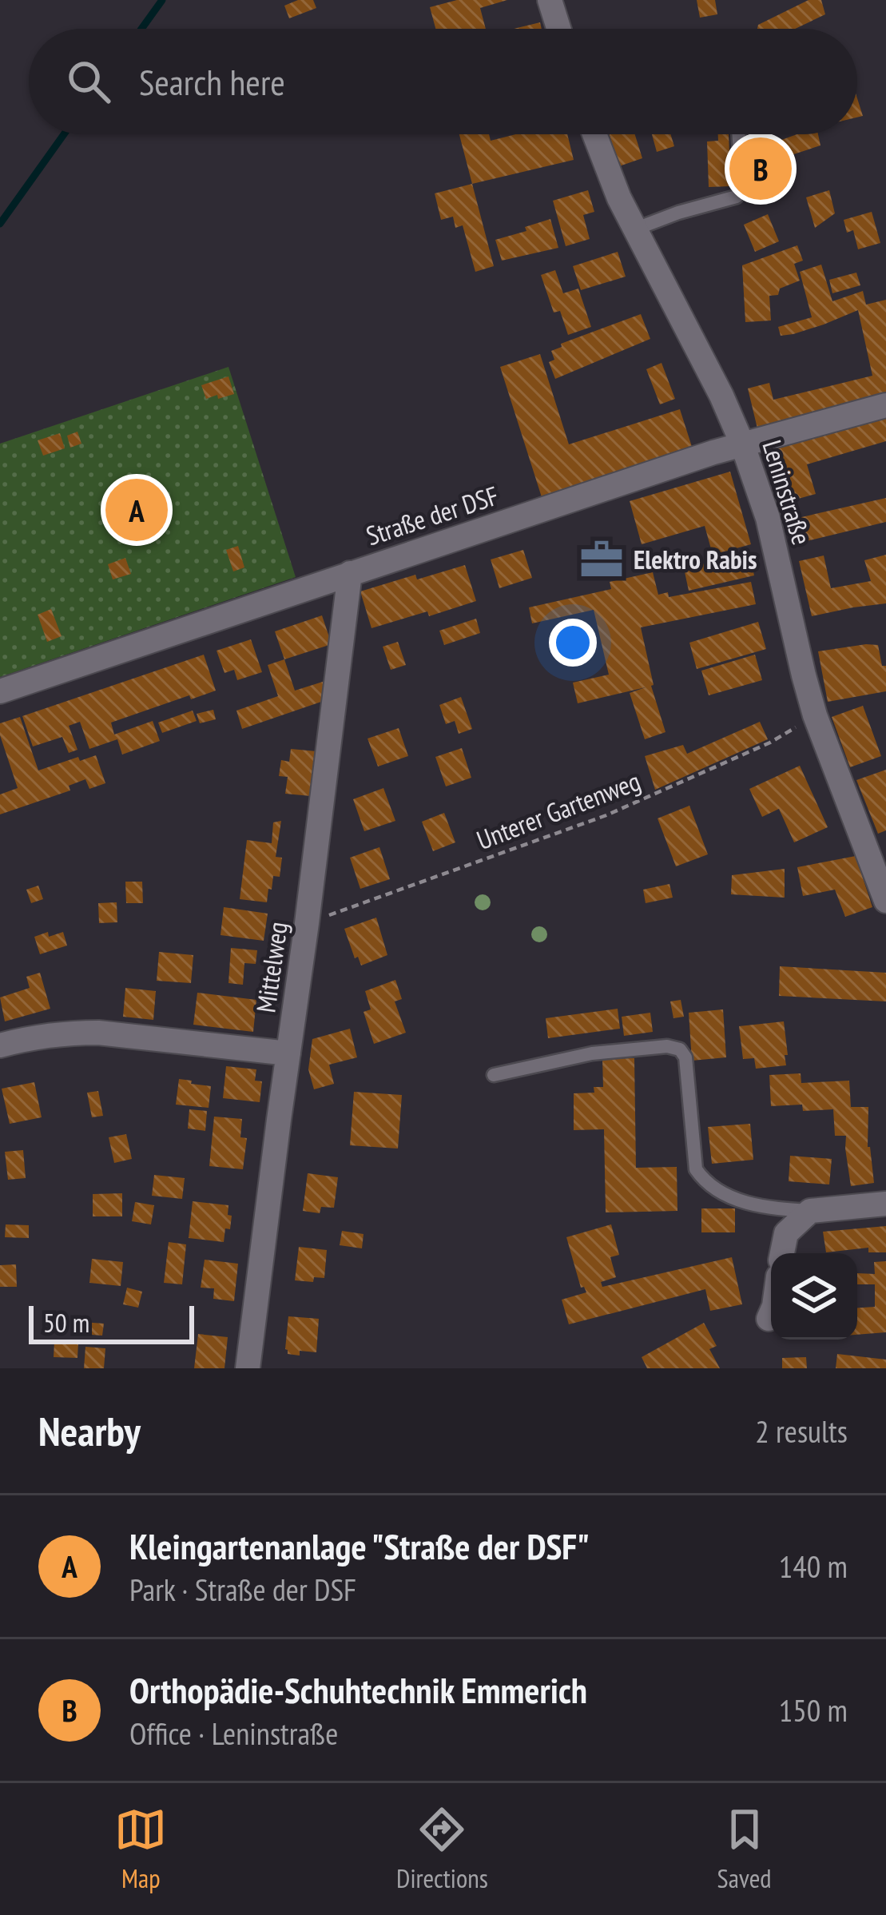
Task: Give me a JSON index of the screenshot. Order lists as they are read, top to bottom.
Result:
{
  "streets": {
    "street": ["Leninstraße", "Straße der DSF", "Mittelweg"],
    "path": ["Unterer Gartenweg"]
  },
  "crossings": [
    ["Leninstraße", "Straße der DSF"],
    ["Leninstraße", "Unterer Gartenweg"],
    ["Straße der DSF", "Mittelweg"],
    ["Unterer Gartenweg", "Mittelweg"]
  ],
  "places": {
    "office": ["Elektro Rabis"]
  },
  "scale_bar": "50 m",
  "page": {
    "search": "Search here",
    "pins": ["B", "A"],
    "scale": "50 m",
    "heading": ["Nearby", "2 results"],
    "list": [
      {
        "mark": "A",
        "name": "Kleingartenanlage \"Straße der DSF\"",
        "note": "Park · Straße der DSF",
        "value": "140 m"
      },
      {
        "mark": "B",
        "name": "Orthopädie-Schuhtechnik Emmerich",
        "note": "Office · Leninstraße",
        "value": "150 m"
      }
    ],
    "nav": ["Map", "Directions", "Saved"]
  }
}
